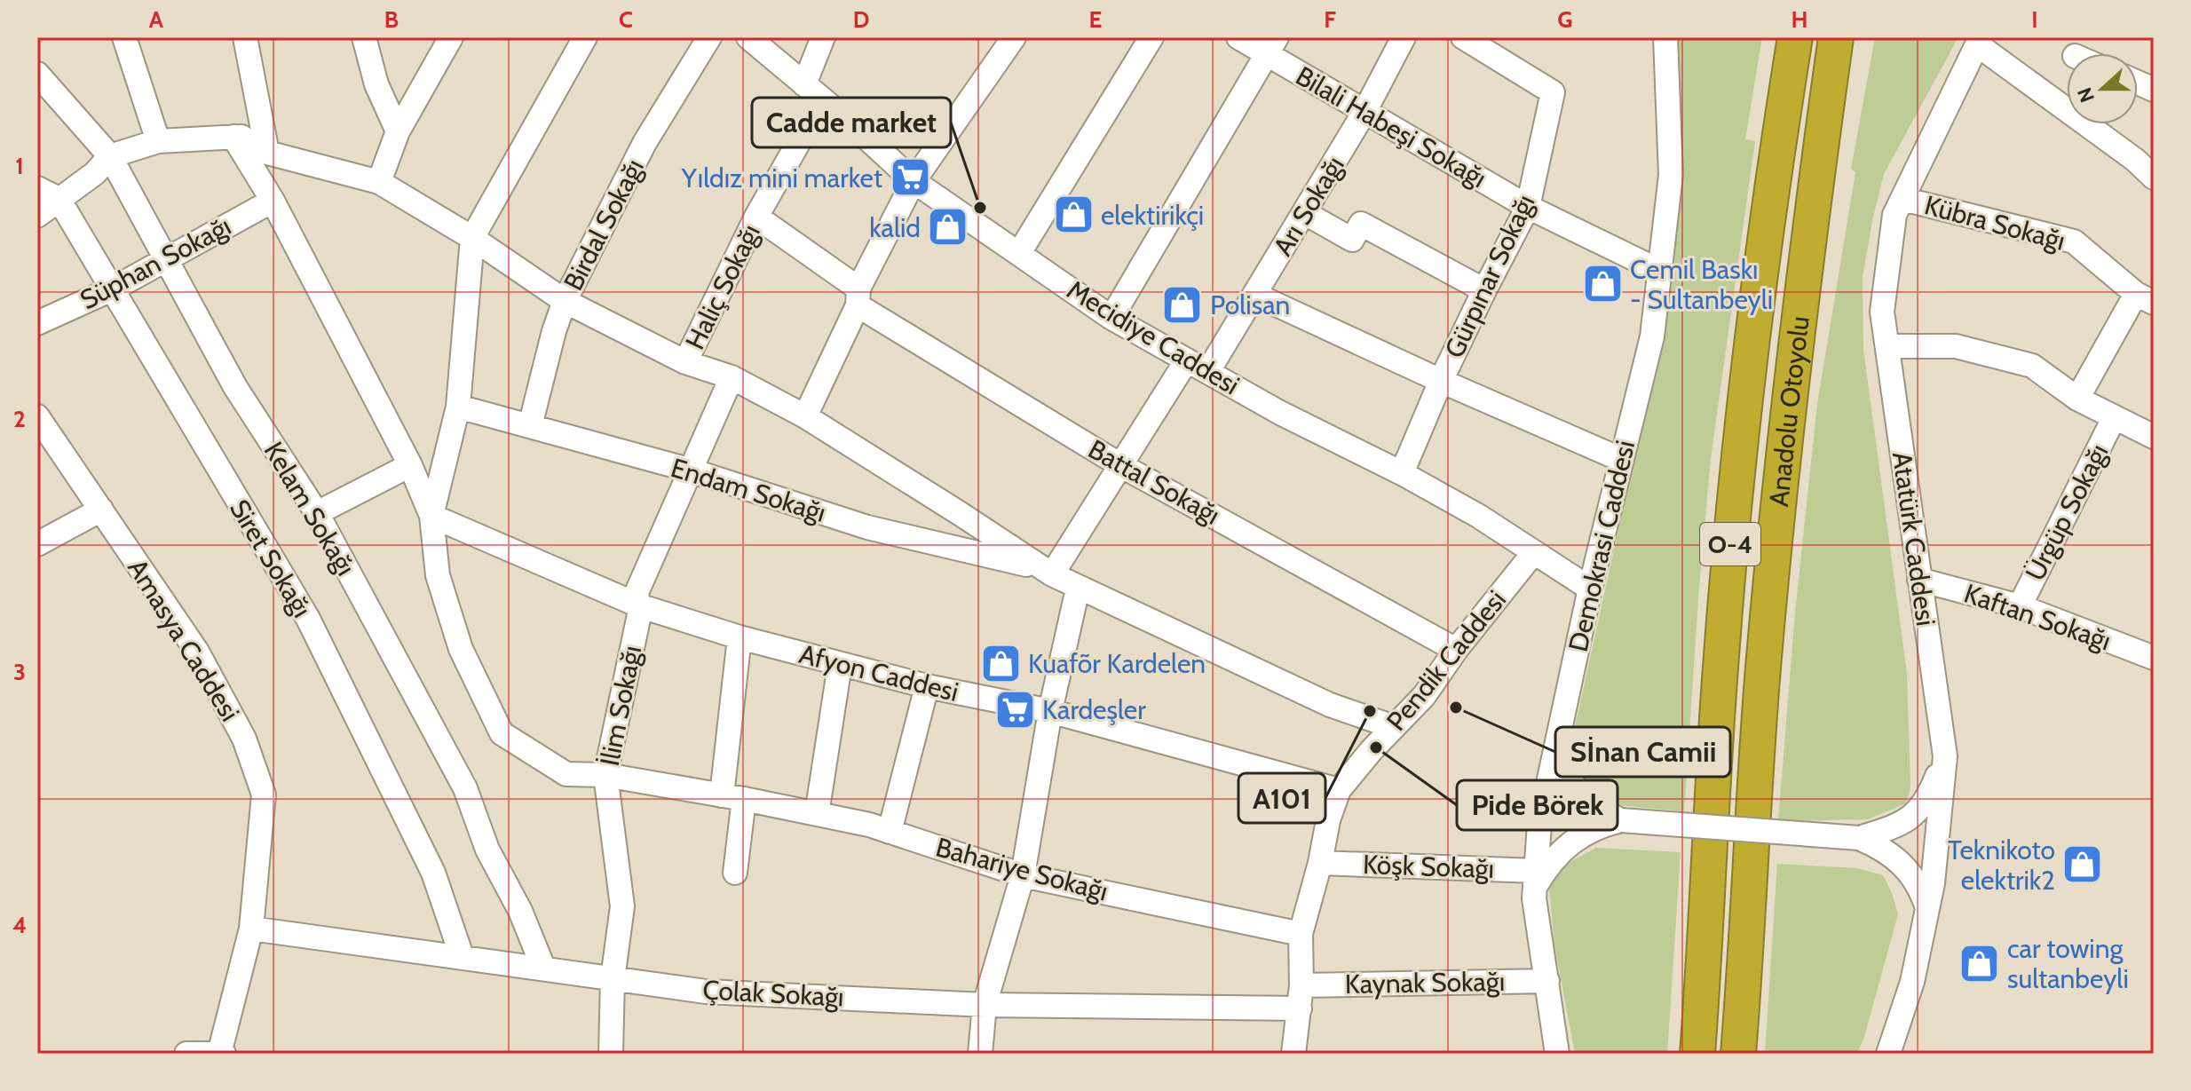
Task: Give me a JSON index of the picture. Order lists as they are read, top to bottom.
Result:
{
  "streets": {
    "highway": ["Anadolu Otoyolu", "O-4"],
    "street": [
      "Bilali Habeşi Sokağı",
      "Arı Sokağı",
      "Kübra Sokağı",
      "Birdal Sokağı",
      "Süphan Sokağı",
      "Gürpınar Sokağı",
      "Haliç Sokağı",
      "Mecidiye Caddesi",
      "Battal Sokağı",
      "Endam Sokağı",
      "Kelam Sokağı",
      "Ürgüp Sokağı",
      "Atatürk Caddesi",
      "Demokrasi Caddesi",
      "Siret Sokağı",
      "Kaftan Sokağı",
      "Amasya Caddesi",
      "Pendik Caddesi",
      "Afyon Caddesi",
      "İlim Sokağı",
      "Köşk Sokağı",
      "Bahariye Sokağı",
      "Kaynak Sokağı",
      "Çolak Sokağı"
    ]
  },
  "crossings": [
    ["Bilali Habeşi Sokağı", "Arı Sokağı"],
    ["Bilali Habeşi Sokağı", "Gürpınar Sokağı"],
    ["Bilali Habeşi Sokağı", "Demokrasi Caddesi"],
    ["Arı Sokağı", "Mecidiye Caddesi"],
    ["Kübra Sokağı", "Atatürk Caddesi"],
    ["Birdal Sokağı", "Endam Sokağı"],
    ["Süphan Sokağı", "Kelam Sokağı"],
    ["Süphan Sokağı", "Siret Sokağı"],
    ["Gürpınar Sokağı", "Mecidiye Caddesi"],
    ["Haliç Sokağı", "Mecidiye Caddesi"],
    ["Haliç Sokağı", "Battal Sokağı"],
    ["Mecidiye Caddesi", "Demokrasi Caddesi"],
    ["Mecidiye Caddesi", "Pendik Caddesi"],
    ["Battal Sokağı", "Pendik Caddesi"],
    ["Endam Sokağı", "İlim Sokağı"],
    ["Kelam Sokağı", "Çolak Sokağı"],
    ["Ürgüp Sokağı", "Kaftan Sokağı"],
    ["Atatürk Caddesi", "Kaftan Sokağı"],
    ["Demokrasi Caddesi", "Köşk Sokağı"],
    ["Demokrasi Caddesi", "Kaynak Sokağı"],
    ["Siret Sokağı", "Çolak Sokağı"],
    ["Amasya Caddesi", "Çolak Sokağı"],
    ["Pendik Caddesi", "Afyon Caddesi"],
    ["Pendik Caddesi", "Köşk Sokağı"],
    ["Pendik Caddesi", "Bahariye Sokağı"],
    ["Pendik Caddesi", "Kaynak Sokağı"],
    ["Pendik Caddesi", "Çolak Sokağı"],
    ["Afyon Caddesi", "İlim Sokağı"],
    ["Afyon Caddesi", "Bahariye Sokağı"],
    ["İlim Sokağı", "Bahariye Sokağı"],
    ["İlim Sokağı", "Çolak Sokağı"],
    ["Kaynak Sokağı", "Çolak Sokağı"]
  ],
  "places": {
    "supermarket": ["Yıldız mini market", "Kardeşler"],
    "other": [
      "Cadde market",
      "Sİnan Camii",
      "A101",
      "Pide Börek"
    ],
    "shop": [
      "elektirikçi",
      "kalid",
      "Cemil Baskı - Sultanbeyli",
      "Polisan",
      "Kuafõr Kardelen",
      "Teknikoto elektrik2",
      "car towing sultanbeyli"
    ]
  },
  "north": "left",
  "grid": {
    "columns": [
      "A",
      "B",
      "C",
      "D",
      "E",
      "F",
      "G",
      "H",
      "I"
    ],
    "rows": [
      "1",
      "2",
      "3",
      "4"
    ]
  }
}
